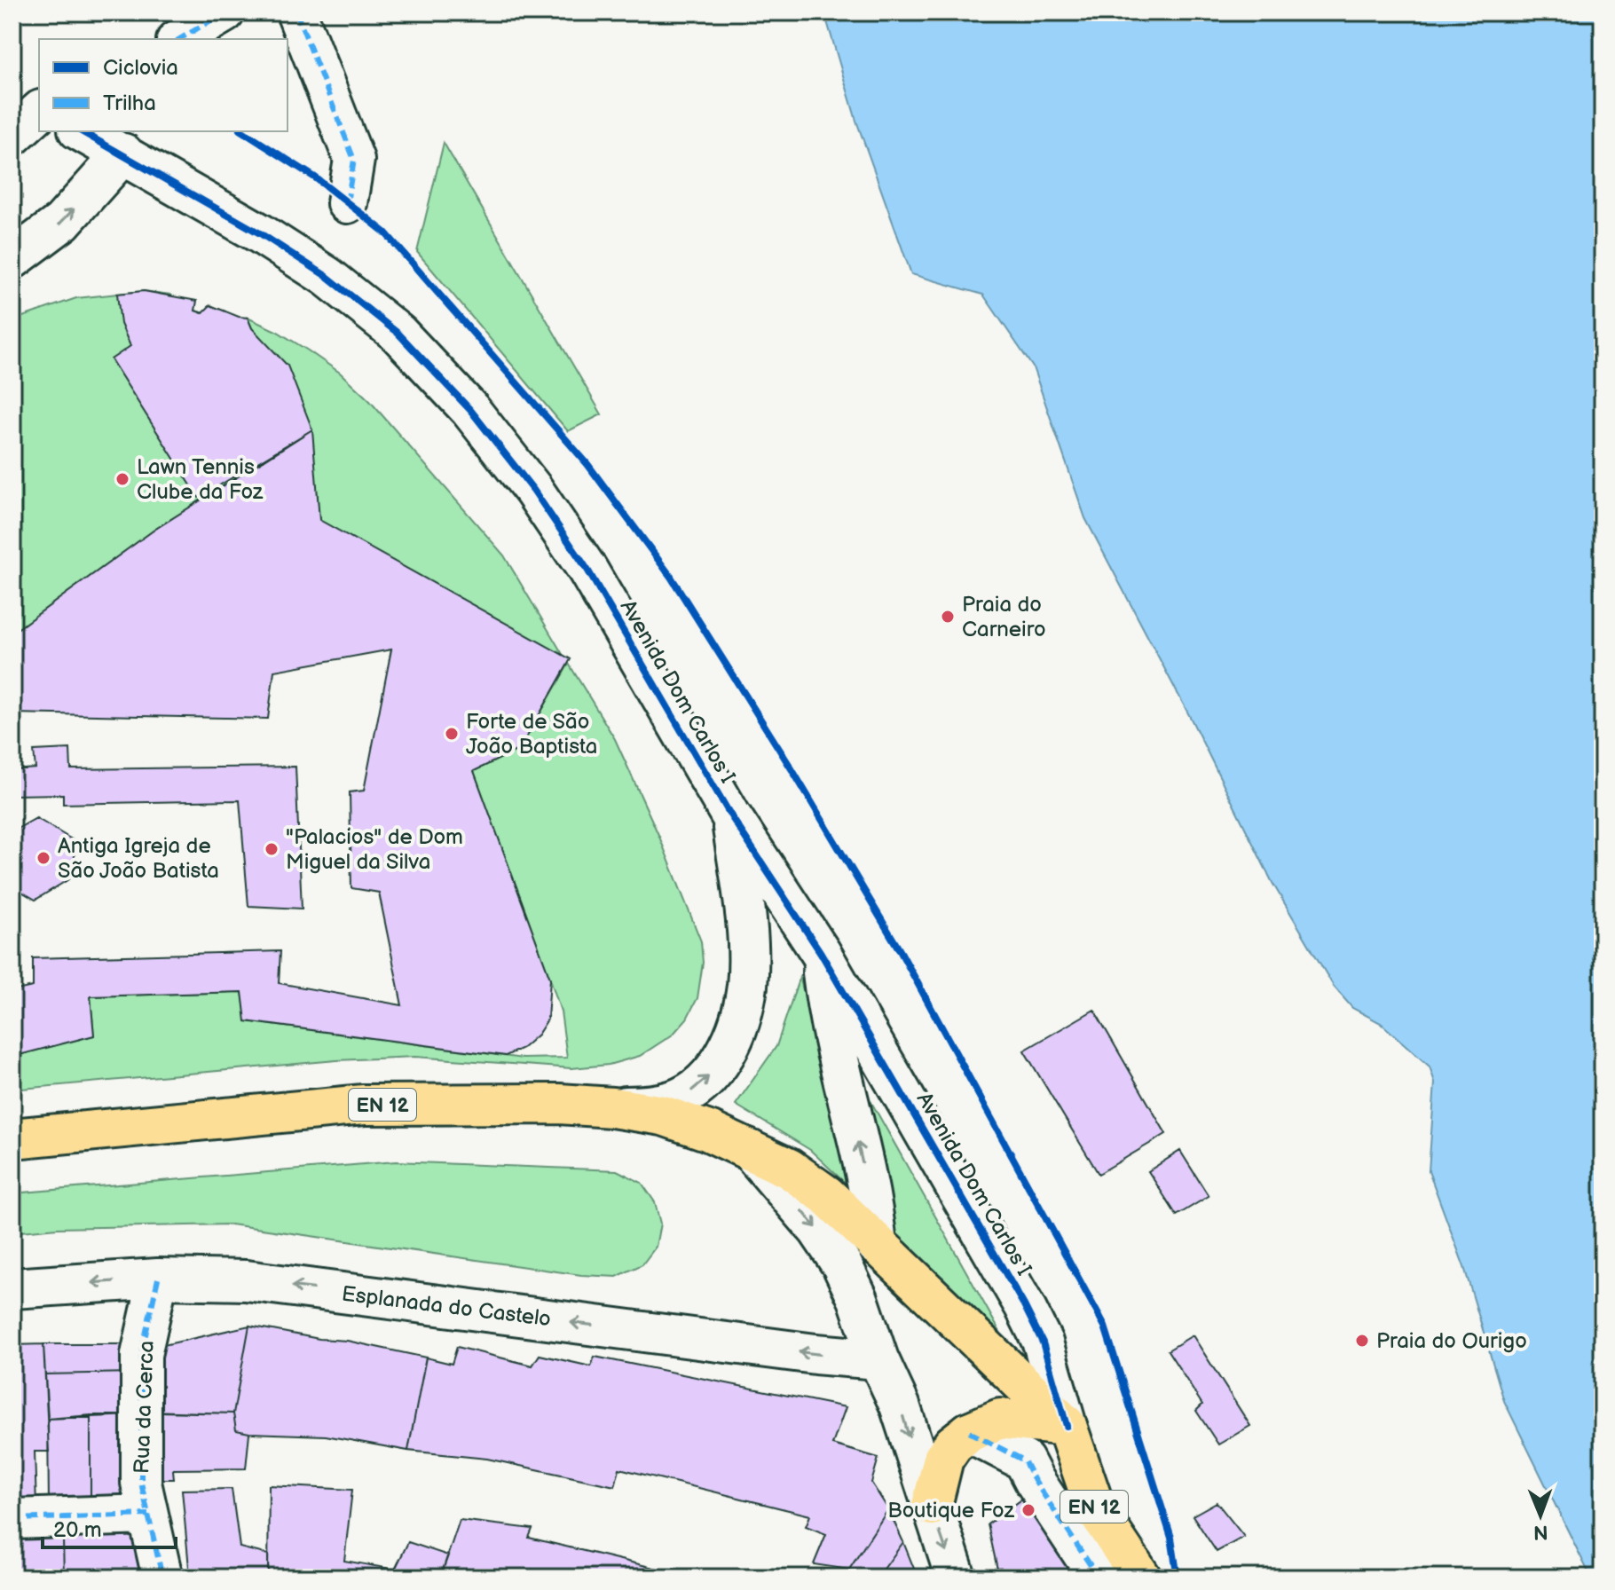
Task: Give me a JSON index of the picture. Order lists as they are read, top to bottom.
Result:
{
  "streets": {
    "main road": ["EN 12"],
    "street": ["Avenida Dom Carlos I", "Esplanada do Castelo", "Rua da Cerca"]
  },
  "crossings": [
    ["Avenida Dom Carlos I", "EN 12"],
    ["Esplanada do Castelo", "Rua da Cerca"]
  ],
  "one_way": ["Esplanada do Castelo"],
  "places": [
    "Lawn Tennis Clube da Foz",
    "Praia do Carneiro",
    "Forte de São João Baptista",
    "\"Palacios\" de Dom Miguel da Silva",
    "Antiga Igreja de São João Batista",
    "Praia do Ourigo",
    "Boutique Foz"
  ],
  "legend": ["Ciclovia", "Trilha"],
  "scale_bar": "20 m",
  "north": "bottom"
}
